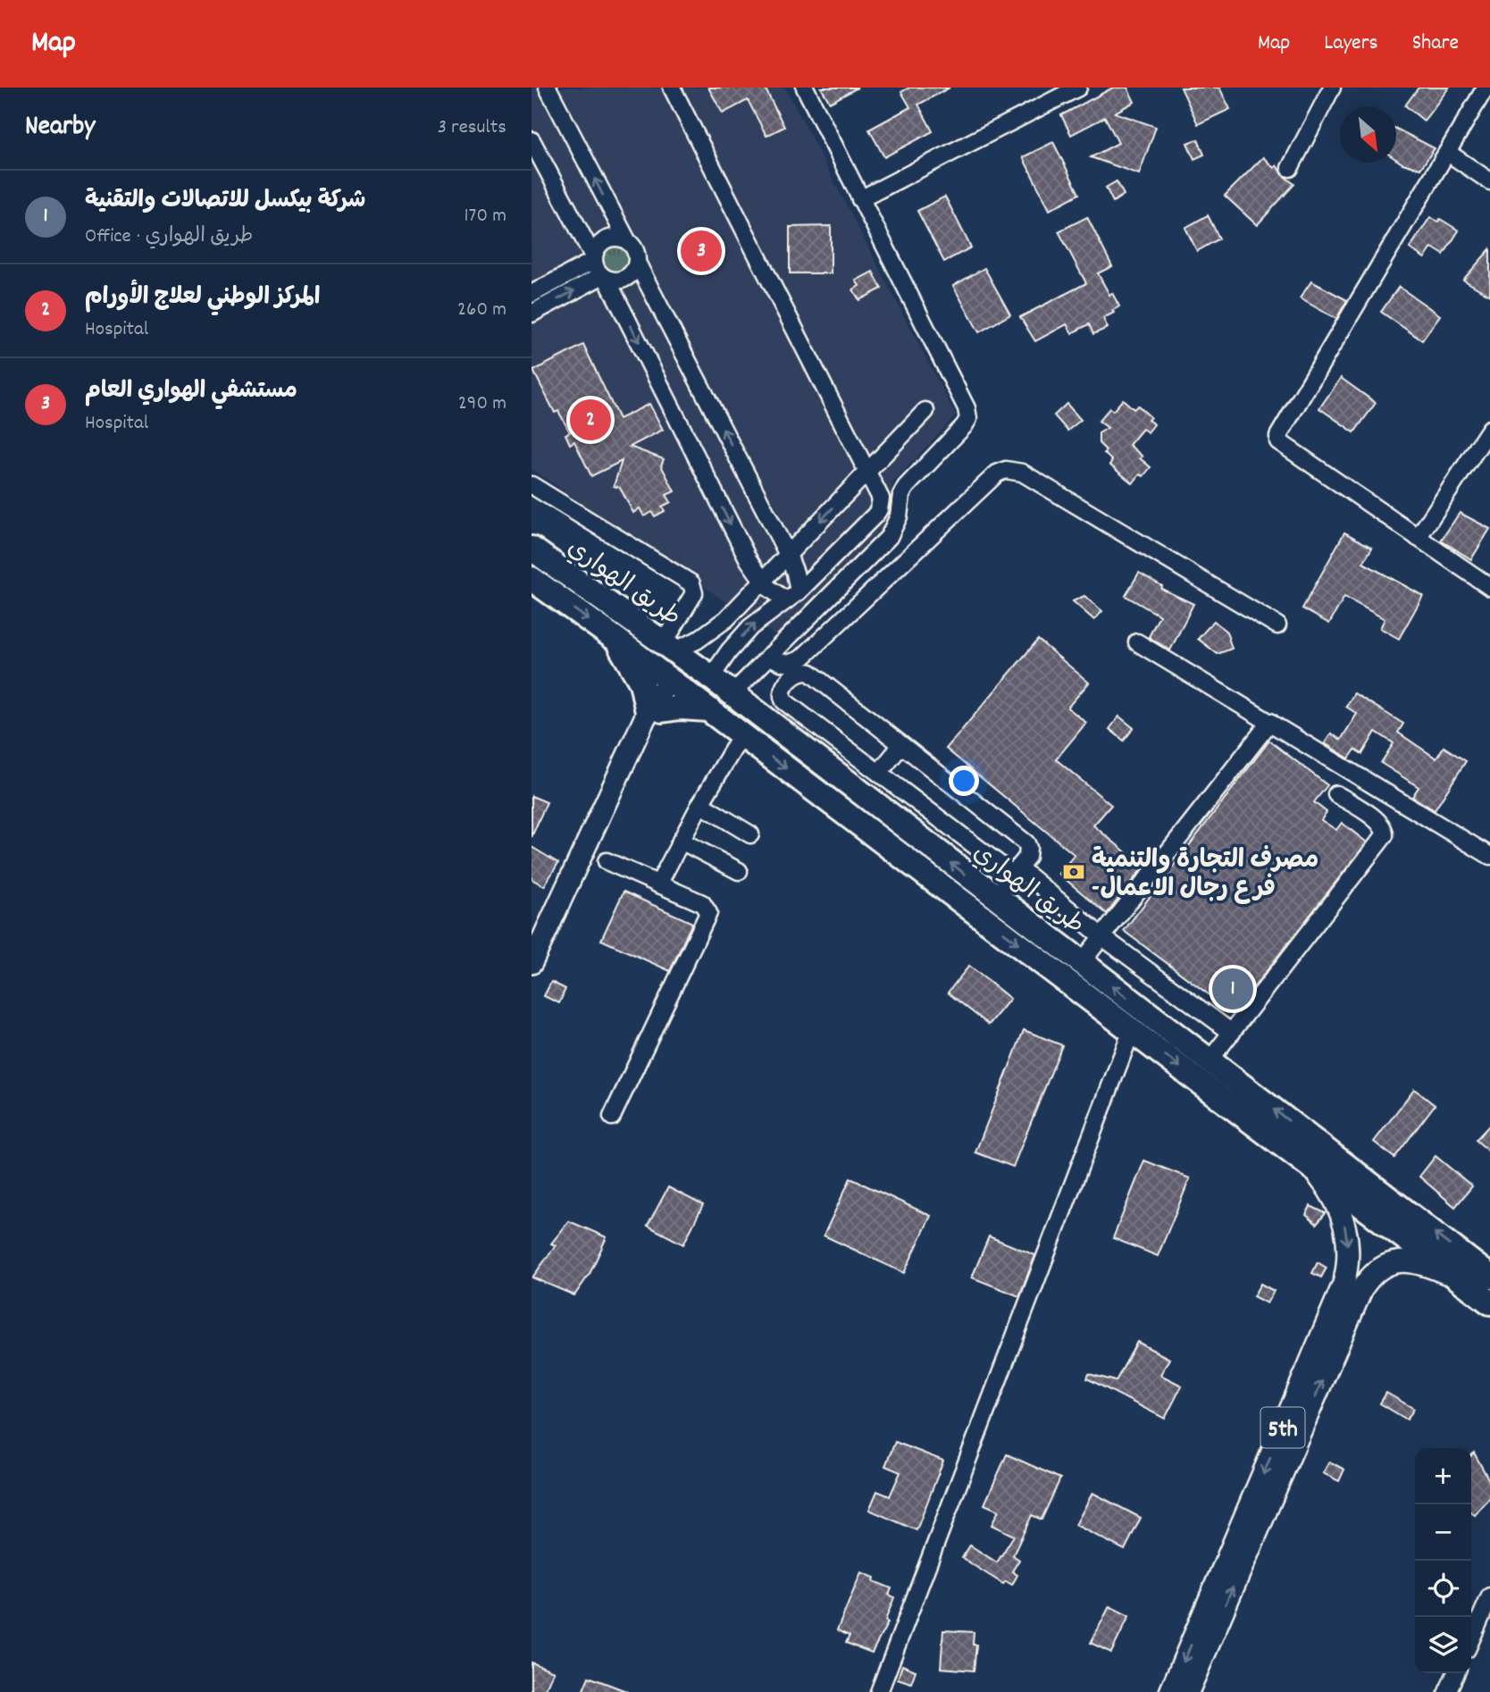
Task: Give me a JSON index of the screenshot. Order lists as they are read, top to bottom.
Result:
{
  "streets": {
    "highway": ["طريق الهواري"],
    "main road": ["5th"]
  },
  "crossings": [
    ["طريق الهواري", "5th"]
  ],
  "places": {
    "bank": ["مصرف التجارة والتنمية -فرع رجال الاعمال"]
  },
  "north": "bottom right",
  "page": {
    "header": "Map",
    "nav": ["Map", "Layers", "Share"],
    "heading": ["Nearby", "3 results"],
    "list": [
      {
        "mark": "1",
        "name": "شركة بيكسل للاتصالات والتقنية",
        "note": "Office · طريق الهواري",
        "value": "170 m"
      },
      {
        "mark": "2",
        "name": "المركز الوطني لعلاج الأورام",
        "note": "Hospital",
        "value": "260 m"
      },
      {
        "mark": "3",
        "name": "مستشفي الهواري العام",
        "note": "Hospital",
        "value": "290 m"
      }
    ],
    "pins": ["3", "2", "1"],
    "map_buttons": ["+", "−"]
  }
}
